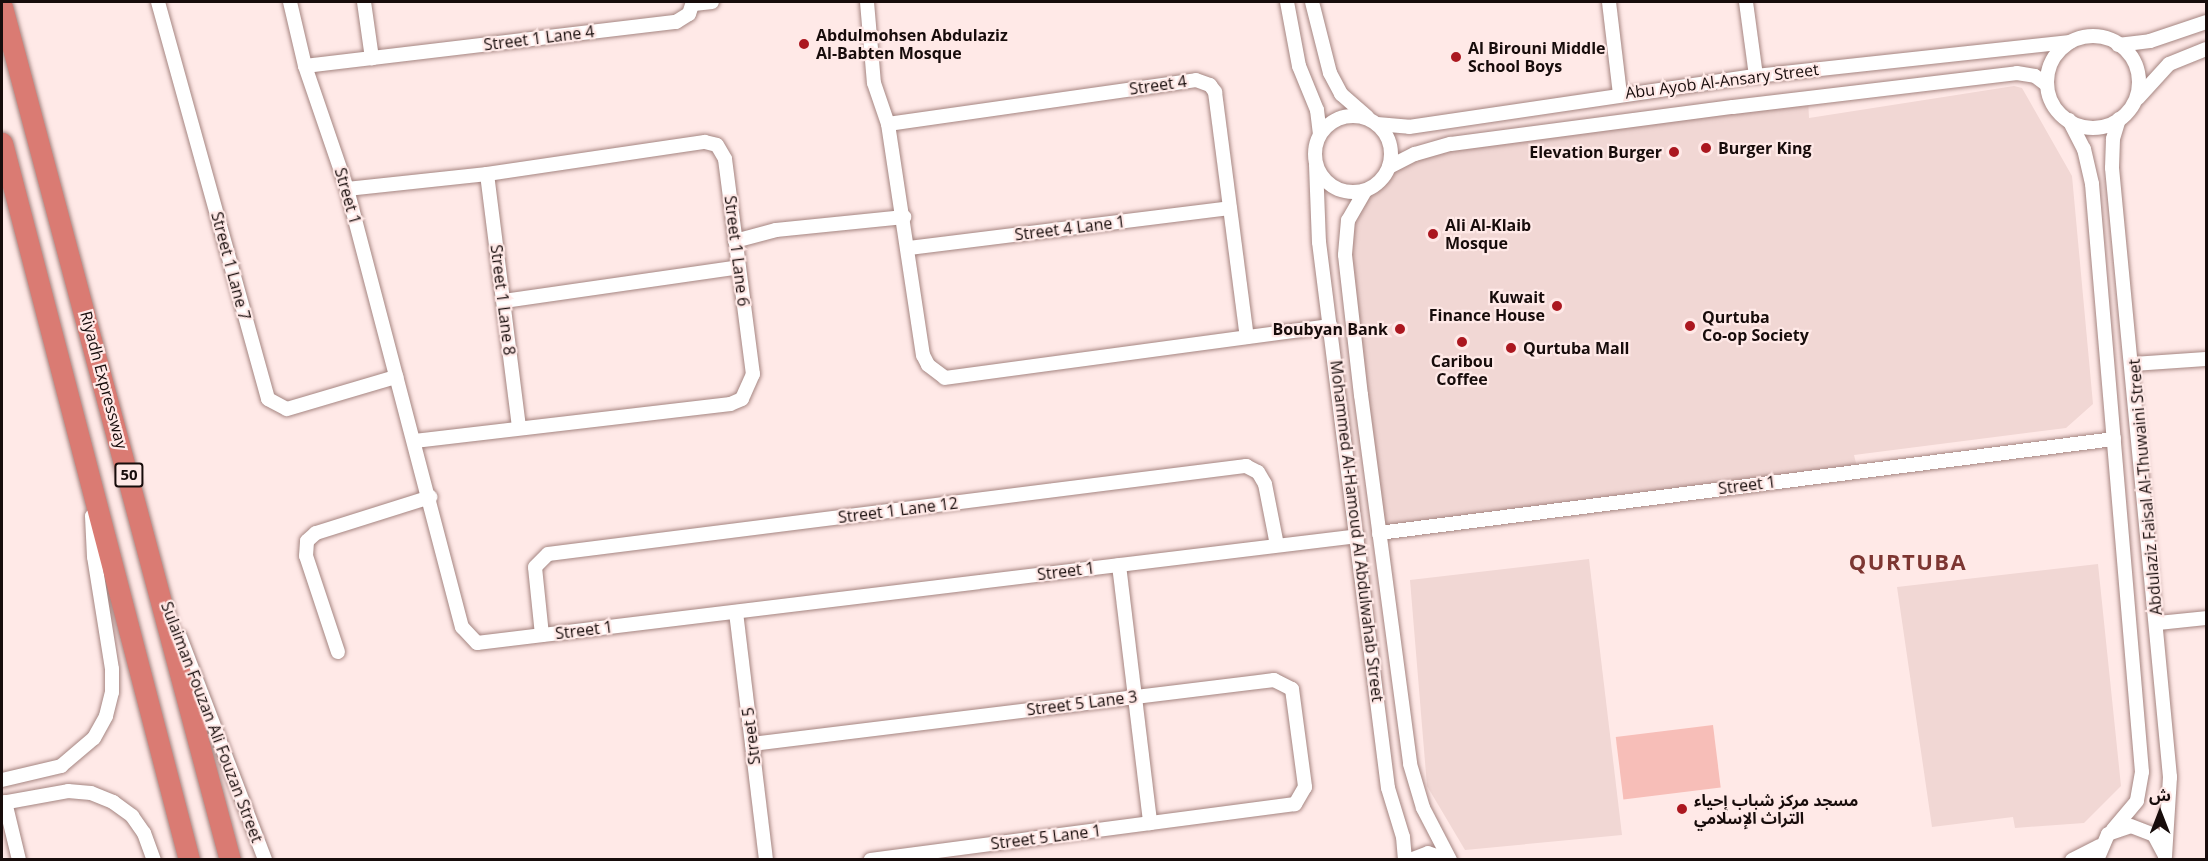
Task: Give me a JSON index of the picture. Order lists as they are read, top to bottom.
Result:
{
  "streets": {
    "highway": ["Riyadh Expressway", "50"],
    "street": [
      "Street 1 Lane 4",
      "Abu Ayob Al-Ansary Street",
      "Street 4",
      "Street 1",
      "Street 4 Lane 1",
      "Street 1 Lane 6",
      "Street 1 Lane 7",
      "Street 1 Lane 8",
      "Abdulaziz Faisal Al-Thuwaini Street",
      "Street 1 Lane 12",
      "Mohammed Al-Hamoud Al Abdulwahab Street",
      "Street 5 Lane 3",
      "Sulaiman Fouzan Ali Fouzan Street",
      "Street 5",
      "Street 5 Lane 1"
    ]
  },
  "crossings": [
    ["Street 1 Lane 4", "Street 1"],
    ["Abu Ayob Al-Ansary Street", "Abdulaziz Faisal Al-Thuwaini Street"],
    ["Abu Ayob Al-Ansary Street", "Mohammed Al-Hamoud Al Abdulwahab Street"],
    ["Street 4", "Street 4 Lane 1"],
    ["Street 1", "Street 1 Lane 6"],
    ["Street 1", "Street 1 Lane 7"],
    ["Street 1", "Abdulaziz Faisal Al-Thuwaini Street"],
    ["Street 1", "Street 1 Lane 12"],
    ["Street 1", "Mohammed Al-Hamoud Al Abdulwahab Street"],
    ["Street 1", "Street 5"],
    ["Street 1 Lane 6", "Street 1 Lane 8"],
    ["Riyadh Expressway", "Sulaiman Fouzan Ali Fouzan Street"],
    ["Street 5 Lane 3", "Street 5"],
    ["Street 5 Lane 3", "Street 5 Lane 1"]
  ],
  "districts": ["QURTUBA"],
  "places": [
    "Abdulmohsen Abdulaziz Al-Babten Mosque",
    "Al Birouni Middle School Boys",
    "Burger King",
    "Elevation Burger",
    "Ali Al-Klaib Mosque",
    "Kuwait Finance House",
    "Qurtuba Co-op Society",
    "Boubyan Bank",
    "Caribou Coffee",
    "Qurtuba Mall",
    "مسجد مركز شباب إحياء التراث الإسلامي"
  ],
  "north": "top"
}
